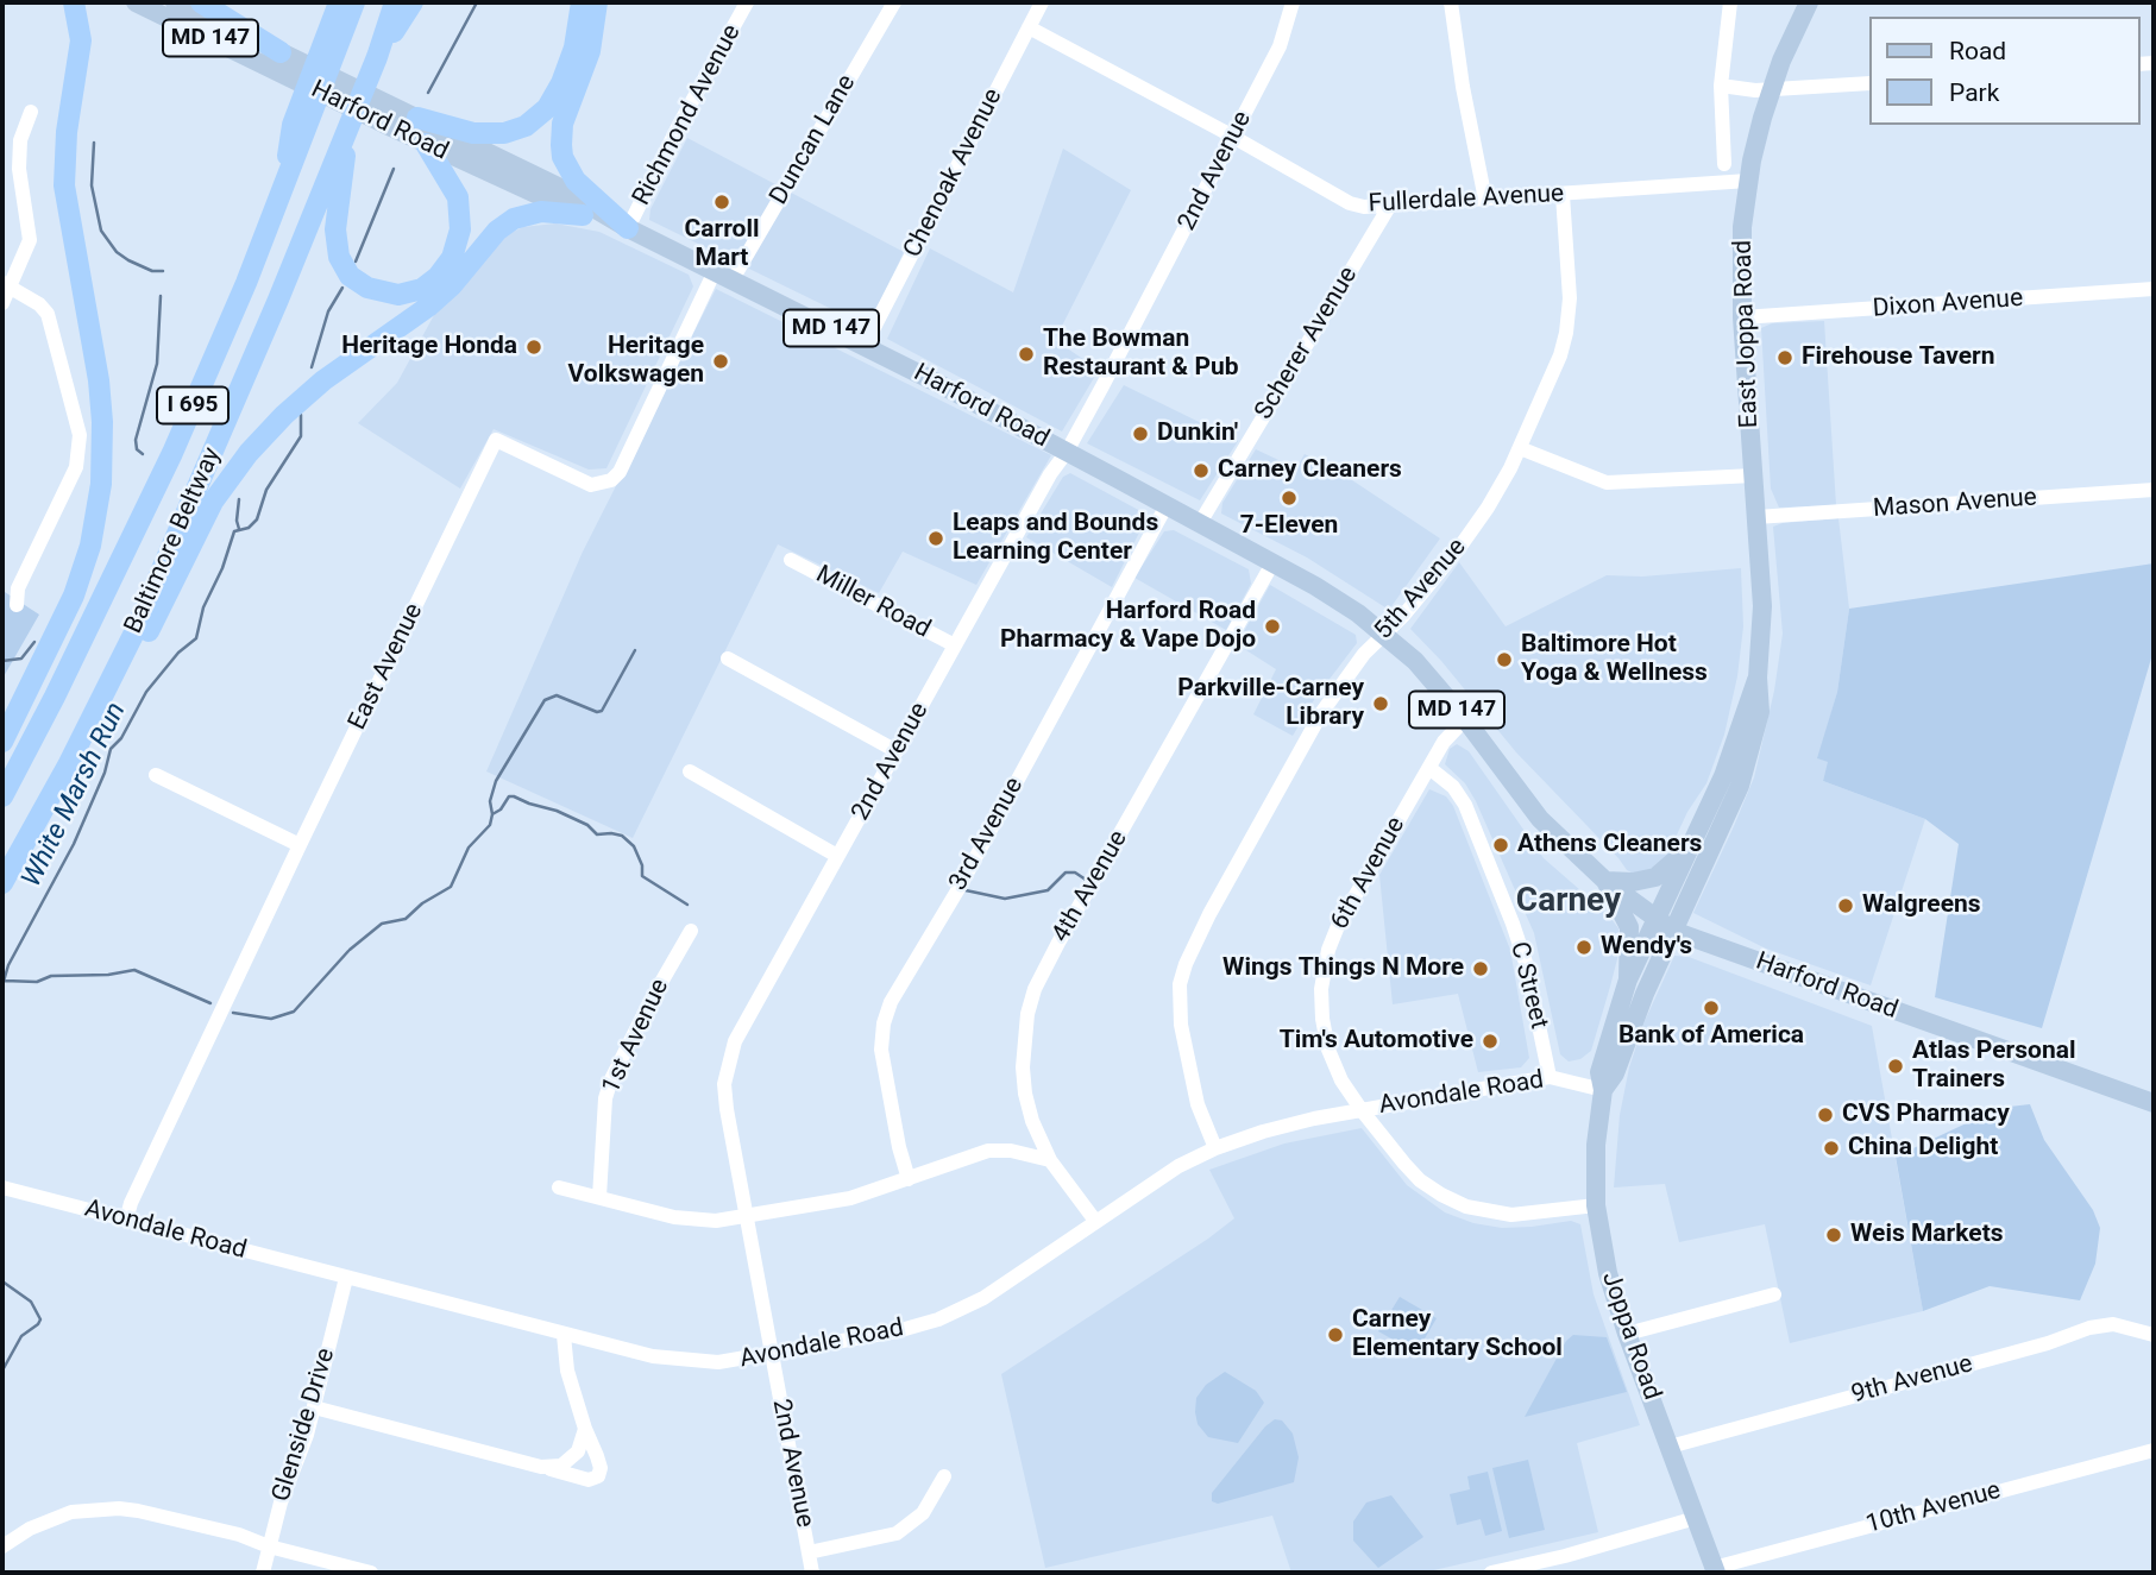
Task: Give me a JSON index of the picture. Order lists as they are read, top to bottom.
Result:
{
  "streets": {
    "highway": ["I 695", "Baltimore Beltway"],
    "main road": [
      "MD 147",
      "Harford Road",
      "East Joppa Road",
      "Joppa Road"
    ],
    "street": [
      "Richmond Avenue",
      "Duncan Lane",
      "2nd Avenue",
      "Chenoak Avenue",
      "Fullerdale Avenue",
      "Dixon Avenue",
      "Scherer Avenue",
      "Mason Avenue",
      "5th Avenue",
      "Miller Road",
      "East Avenue",
      "3rd Avenue",
      "6th Avenue",
      "4th Avenue",
      "C Street",
      "1st Avenue",
      "Avondale Road",
      "9th Avenue",
      "Glenside Drive",
      "10th Avenue"
    ]
  },
  "crossings": [
    ["MD 147", "Harford Road"],
    ["MD 147", "2nd Avenue"],
    ["MD 147", "Scherer Avenue"],
    ["MD 147", "5th Avenue"],
    ["MD 147", "3rd Avenue"],
    ["MD 147", "6th Avenue"],
    ["MD 147", "4th Avenue"],
    ["Richmond Avenue", "Harford Road"],
    ["Harford Road", "Duncan Lane"],
    ["Harford Road", "2nd Avenue"],
    ["Harford Road", "Chenoak Avenue"],
    ["Harford Road", "East Joppa Road"],
    ["Harford Road", "East Avenue"],
    ["Harford Road", "Joppa Road"],
    ["Duncan Lane", "East Avenue"],
    ["2nd Avenue", "Fullerdale Avenue"],
    ["2nd Avenue", "Miller Road"],
    ["2nd Avenue", "Avondale Road"],
    ["Chenoak Avenue", "Fullerdale Avenue"],
    ["Fullerdale Avenue", "East Joppa Road"],
    ["Fullerdale Avenue", "Scherer Avenue"],
    ["Fullerdale Avenue", "5th Avenue"],
    ["Dixon Avenue", "East Joppa Road"],
    ["East Joppa Road", "Mason Avenue"],
    ["East Joppa Road", "Joppa Road"],
    ["5th Avenue", "Avondale Road"],
    ["East Avenue", "Avondale Road"],
    ["6th Avenue", "C Street"],
    ["6th Avenue", "Avondale Road"],
    ["6th Avenue", "Joppa Road"],
    ["4th Avenue", "Avondale Road"],
    ["C Street", "Avondale Road"],
    ["Avondale Road", "Joppa Road"],
    ["Avondale Road", "Glenside Drive"],
    ["Joppa Road", "9th Avenue"],
    ["Joppa Road", "10th Avenue"]
  ],
  "districts": ["Carney"],
  "water": ["White Marsh Run"],
  "places": [
    "Carroll Mart",
    "Heritage Honda",
    "The Bowman Restaurant & Pub",
    "Firehouse Tavern",
    "Heritage Volkswagen",
    "Dunkin'",
    "Carney Cleaners",
    "7-Eleven",
    "Leaps and Bounds Learning Center",
    "Harford Road Pharmacy & Vape Dojo",
    "Baltimore Hot Yoga & Wellness",
    "Parkville-Carney Library",
    "Athens Cleaners",
    "Walgreens",
    "Wendy's",
    "Wings Things N More",
    "Bank of America",
    "Tim's Automotive",
    "Atlas Personal Trainers",
    "CVS Pharmacy",
    "China Delight",
    "Weis Markets",
    "Carney Elementary School"
  ],
  "legend": ["Road", "Park"]
}
